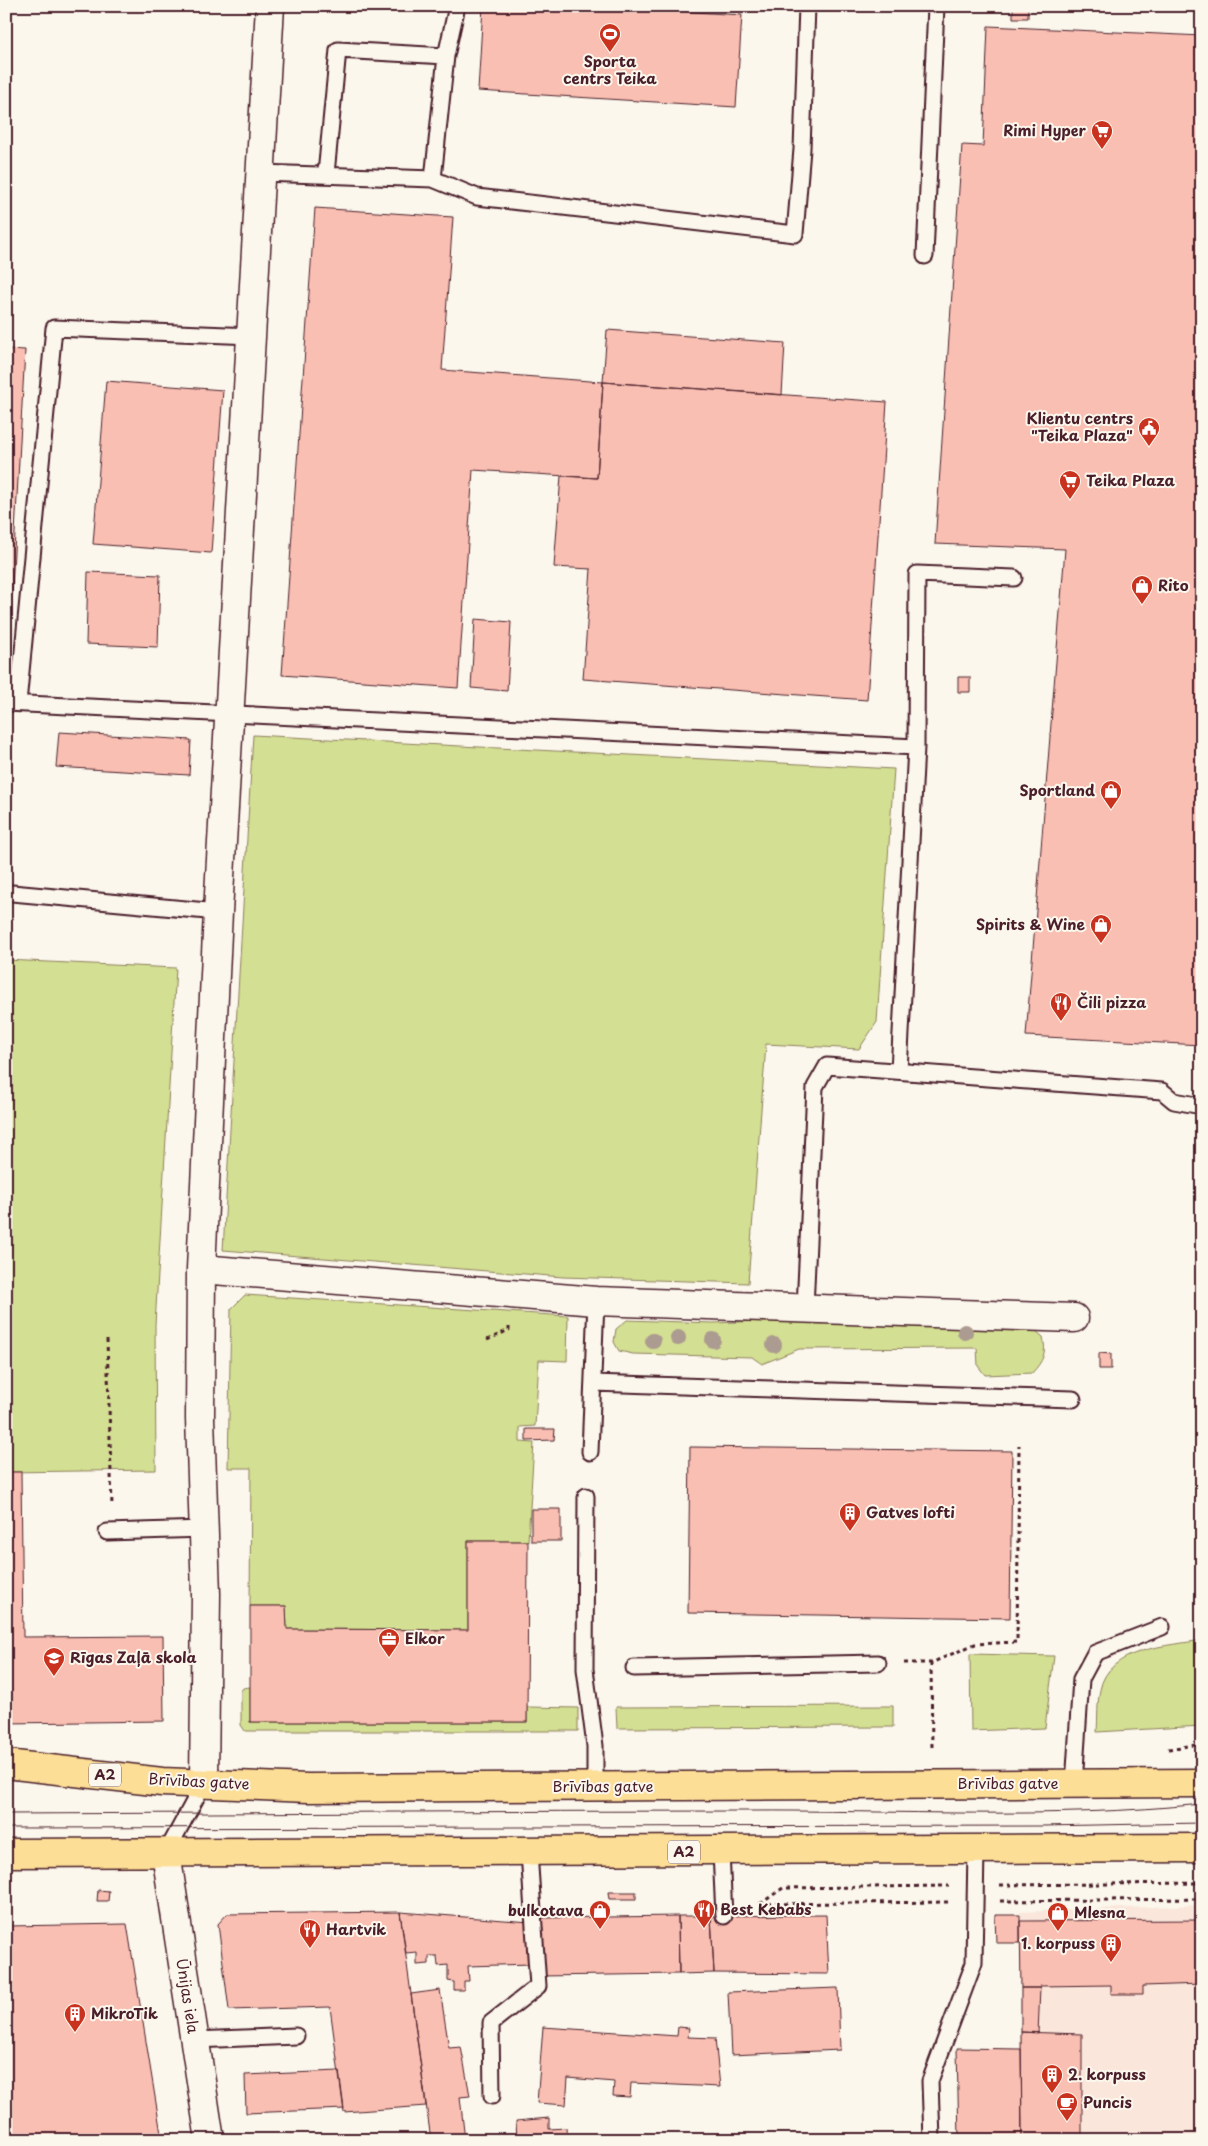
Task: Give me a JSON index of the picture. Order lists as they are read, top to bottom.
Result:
{
  "streets": {
    "highway": ["A2", "Brīvības gatve"],
    "street": ["Ūnijas iela"]
  },
  "crossings": [
    ["A2", "Ūnijas iela"]
  ],
  "places": {
    "sports": ["Sporta centrs Teika"],
    "supermarket": ["Rimi Hyper", "Teika Plaza"],
    "public building": ["Klientu centrs \"Teika Plaza\""],
    "shop": [
      "Rito",
      "Sportland",
      "Spirits & Wine",
      "bulkotava",
      "Mlesna"
    ],
    "restaurant": ["Čili pizza", "Best Kebabs", "Hartvik"],
    "building": [
      "Gatves lofti",
      "1. korpuss",
      "MikroTik",
      "2. korpuss"
    ],
    "office": ["Elkor"],
    "school or university": ["Rīgas Zaļā skola"],
    "cafe": ["Puncis"]
  }
}
